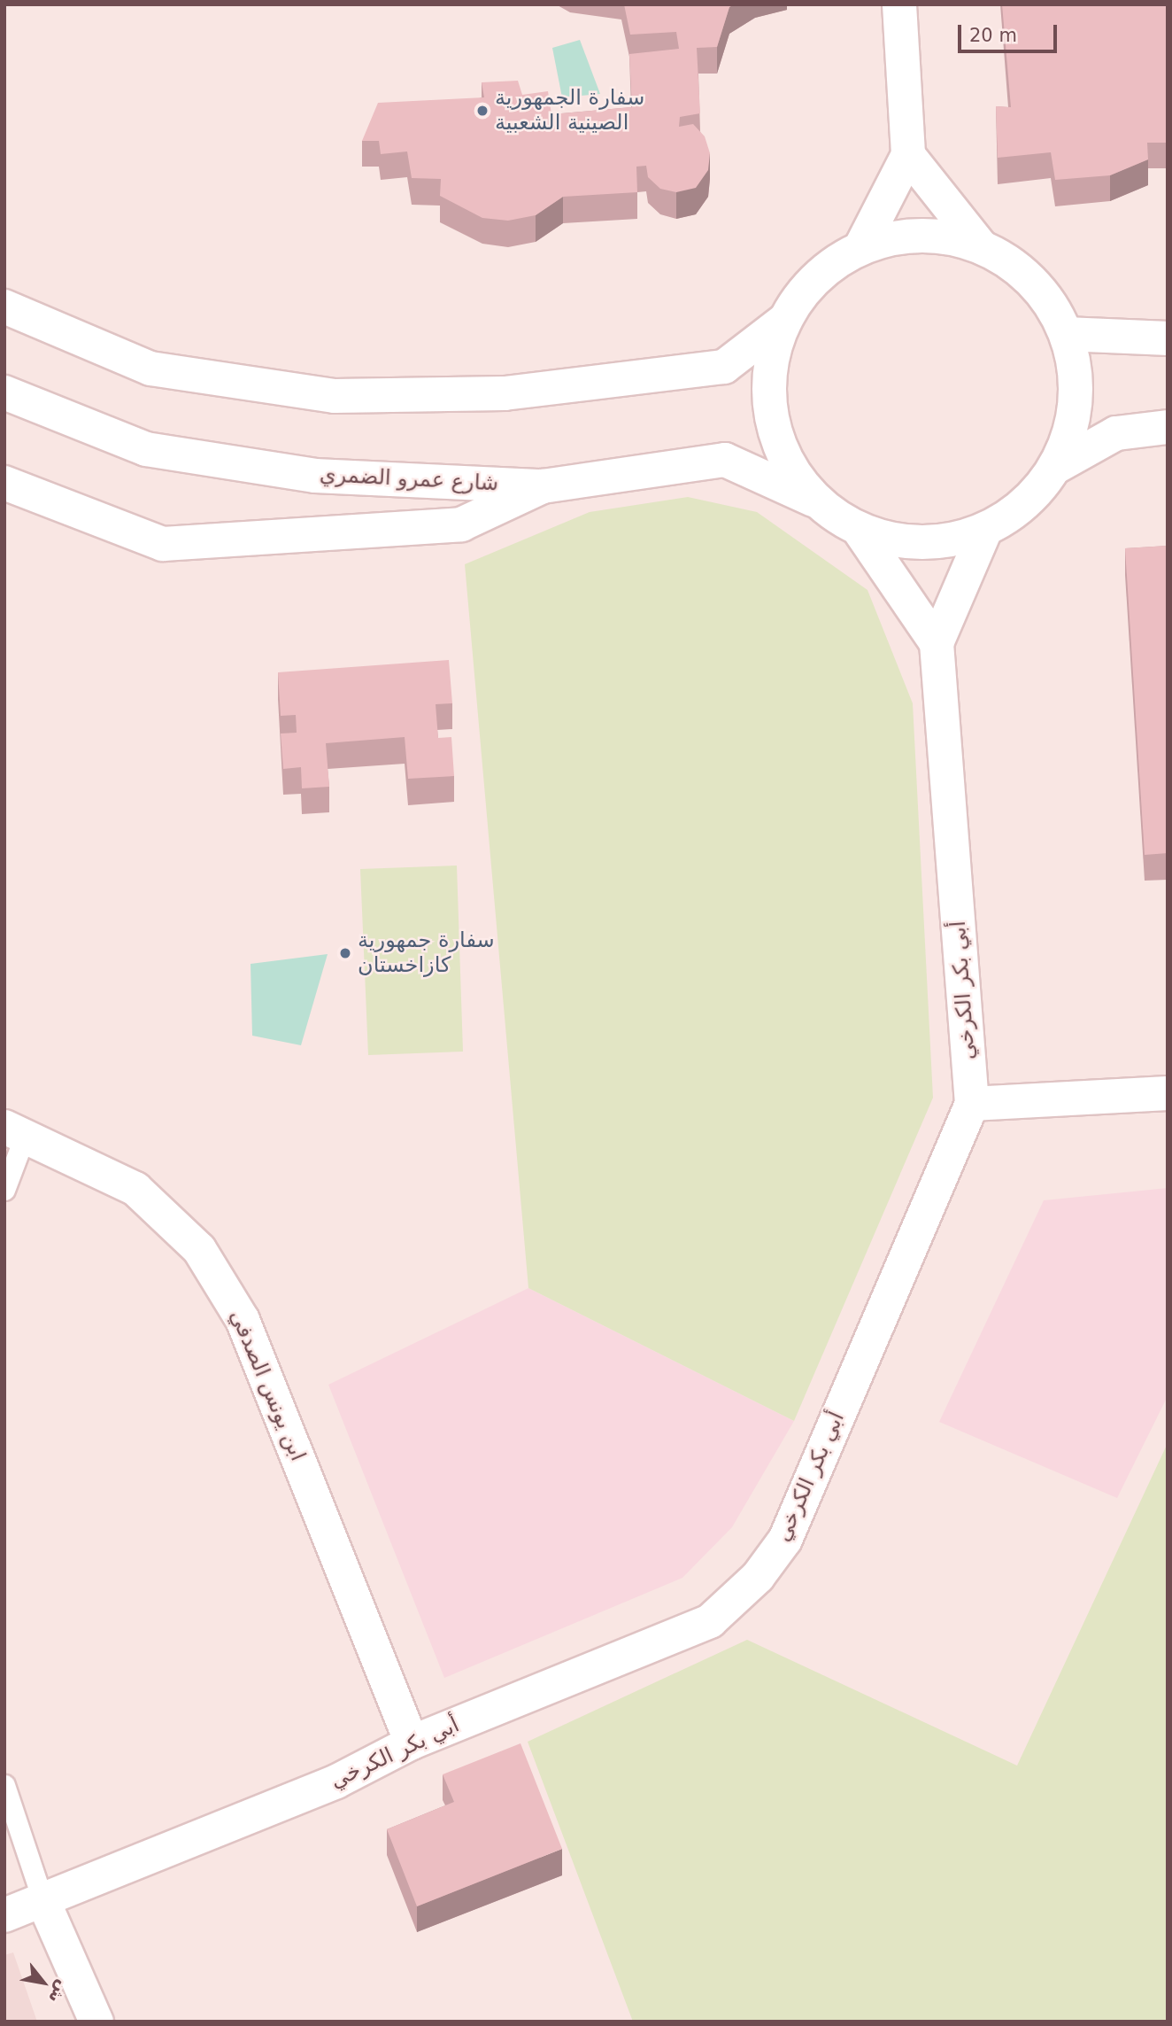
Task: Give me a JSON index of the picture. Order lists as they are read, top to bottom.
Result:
{
  "streets": {
    "street": ["شارع عمرو الضمري", "أبي بكر الكرخي", "ابن يونس الصدفي"]
  },
  "crossings": [
    ["أبي بكر الكرخي", "ابن يونس الصدفي"]
  ],
  "places": ["سفارة الجمهورية الصينية الشعبية", "سفارة جمهورية كازاخستان"],
  "scale_bar": "20 m",
  "north": "bottom right"
}
